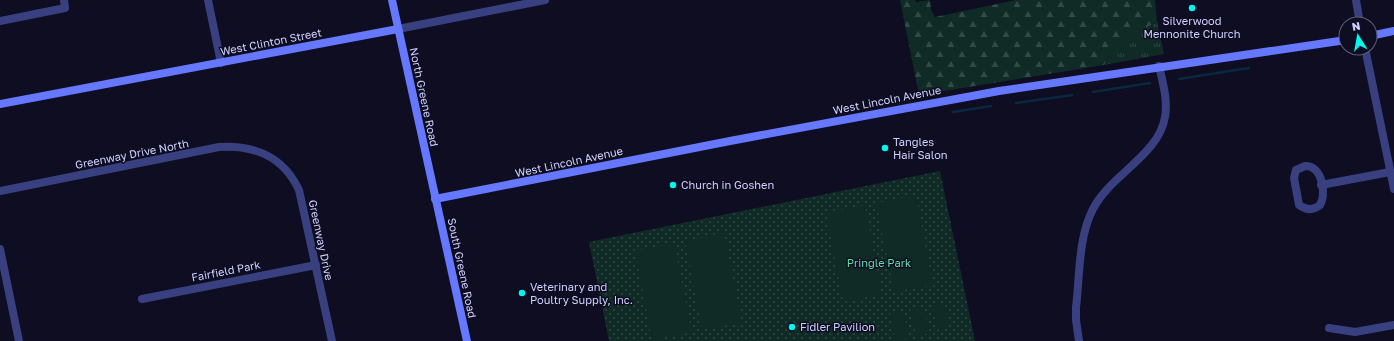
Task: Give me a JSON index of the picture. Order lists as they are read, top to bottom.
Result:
{
  "streets": {
    "street": [
      "West Clinton Street",
      "North Greene Road",
      "West Lincoln Avenue",
      "Greenway Drive North",
      "Greenway Drive",
      "South Greene Road",
      "Fairfield Park"
    ]
  },
  "crossings": [
    ["West Clinton Street", "North Greene Road"],
    ["North Greene Road", "West Lincoln Avenue"],
    ["North Greene Road", "South Greene Road"],
    ["West Lincoln Avenue", "South Greene Road"],
    ["Greenway Drive North", "Greenway Drive"],
    ["Greenway Drive", "Fairfield Park"]
  ],
  "parks": ["Pringle Park"],
  "places": [
    "Silverwood Mennonite Church",
    "Tangles Hair Salon",
    "Church in Goshen",
    "Veterinary and Poultry Supply, Inc.",
    "Fidler Pavilion"
  ],
  "north": "top"
}
